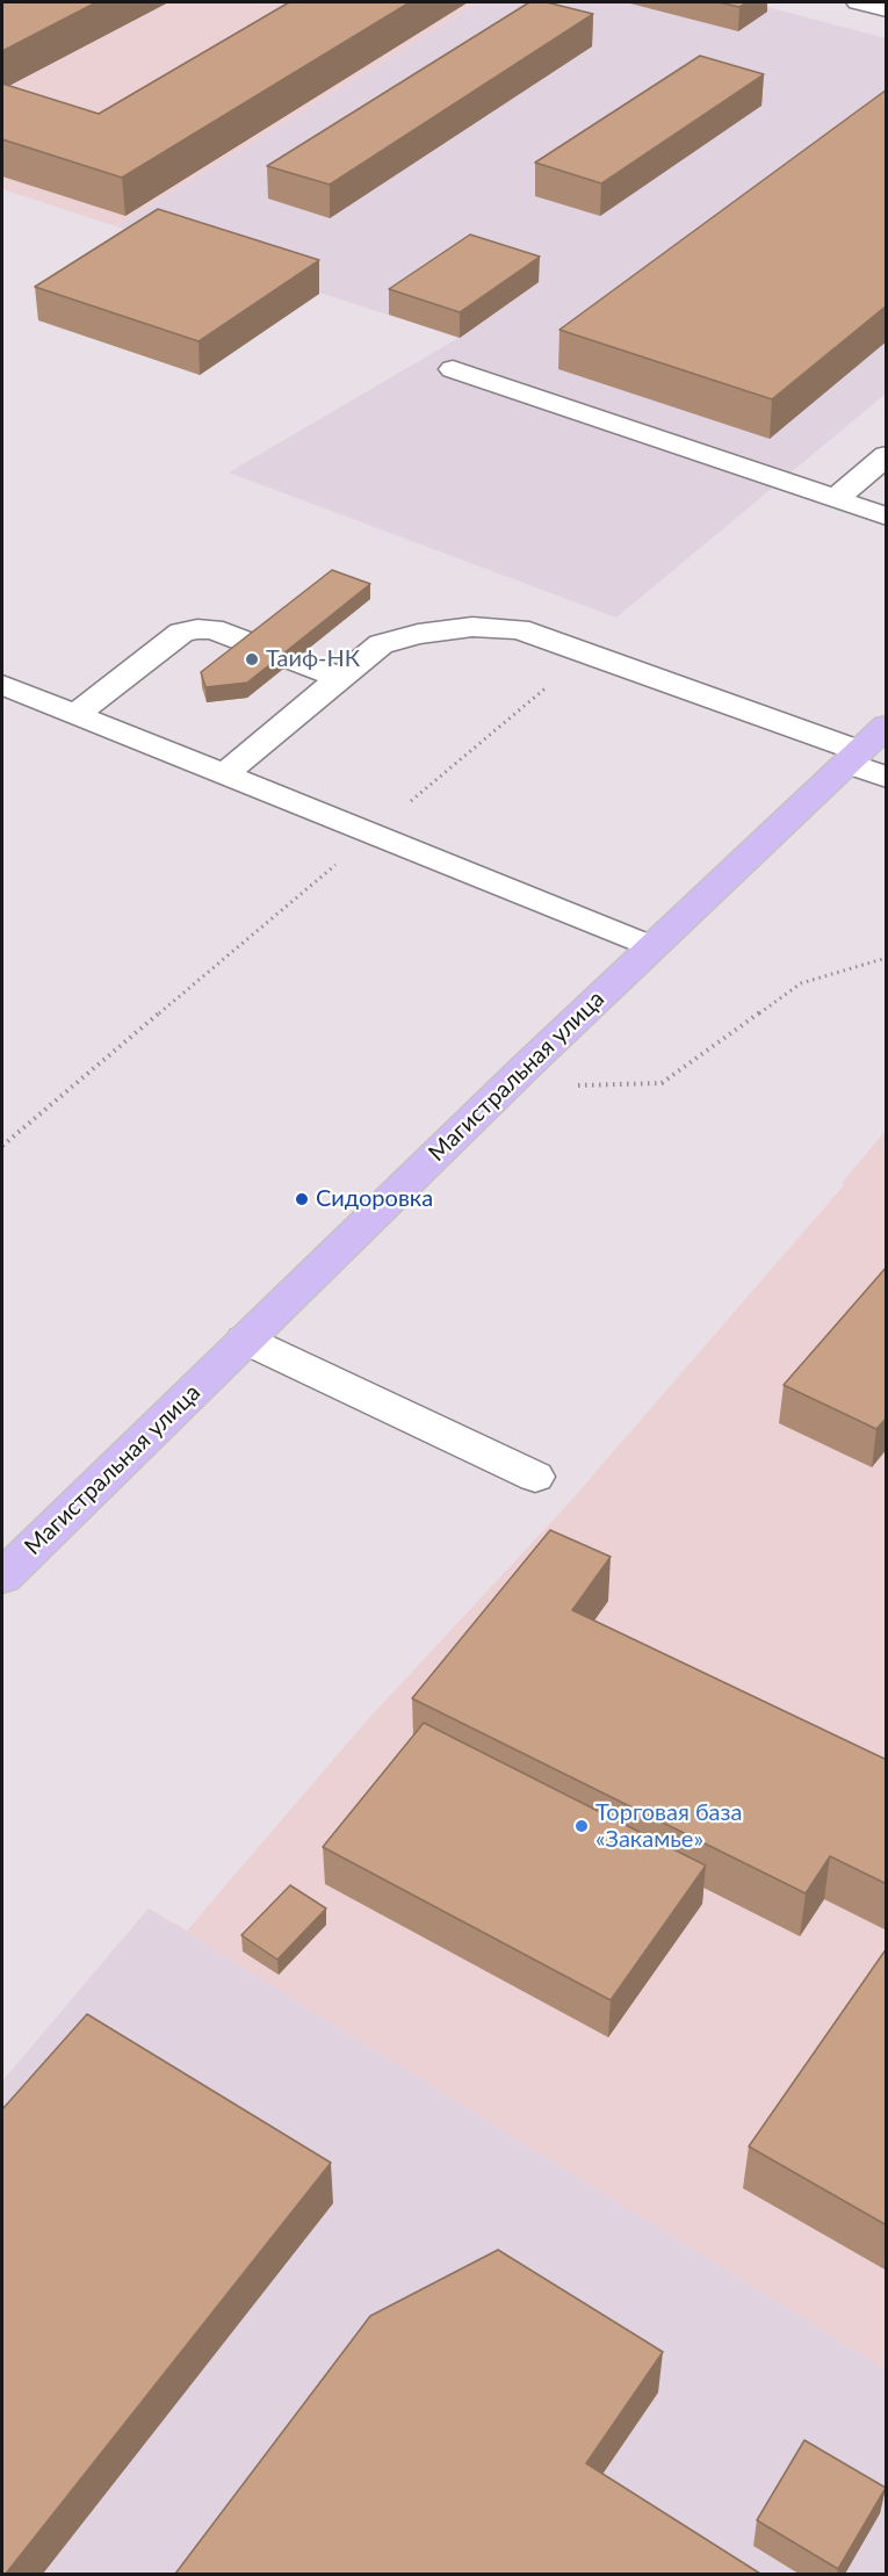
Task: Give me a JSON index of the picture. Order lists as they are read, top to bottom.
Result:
{
  "streets": {
    "main road": ["Магистральная улица"]
  },
  "places": ["Таиф-НК", "Сидоровка", "Торговая база «Закамье»"]
}
